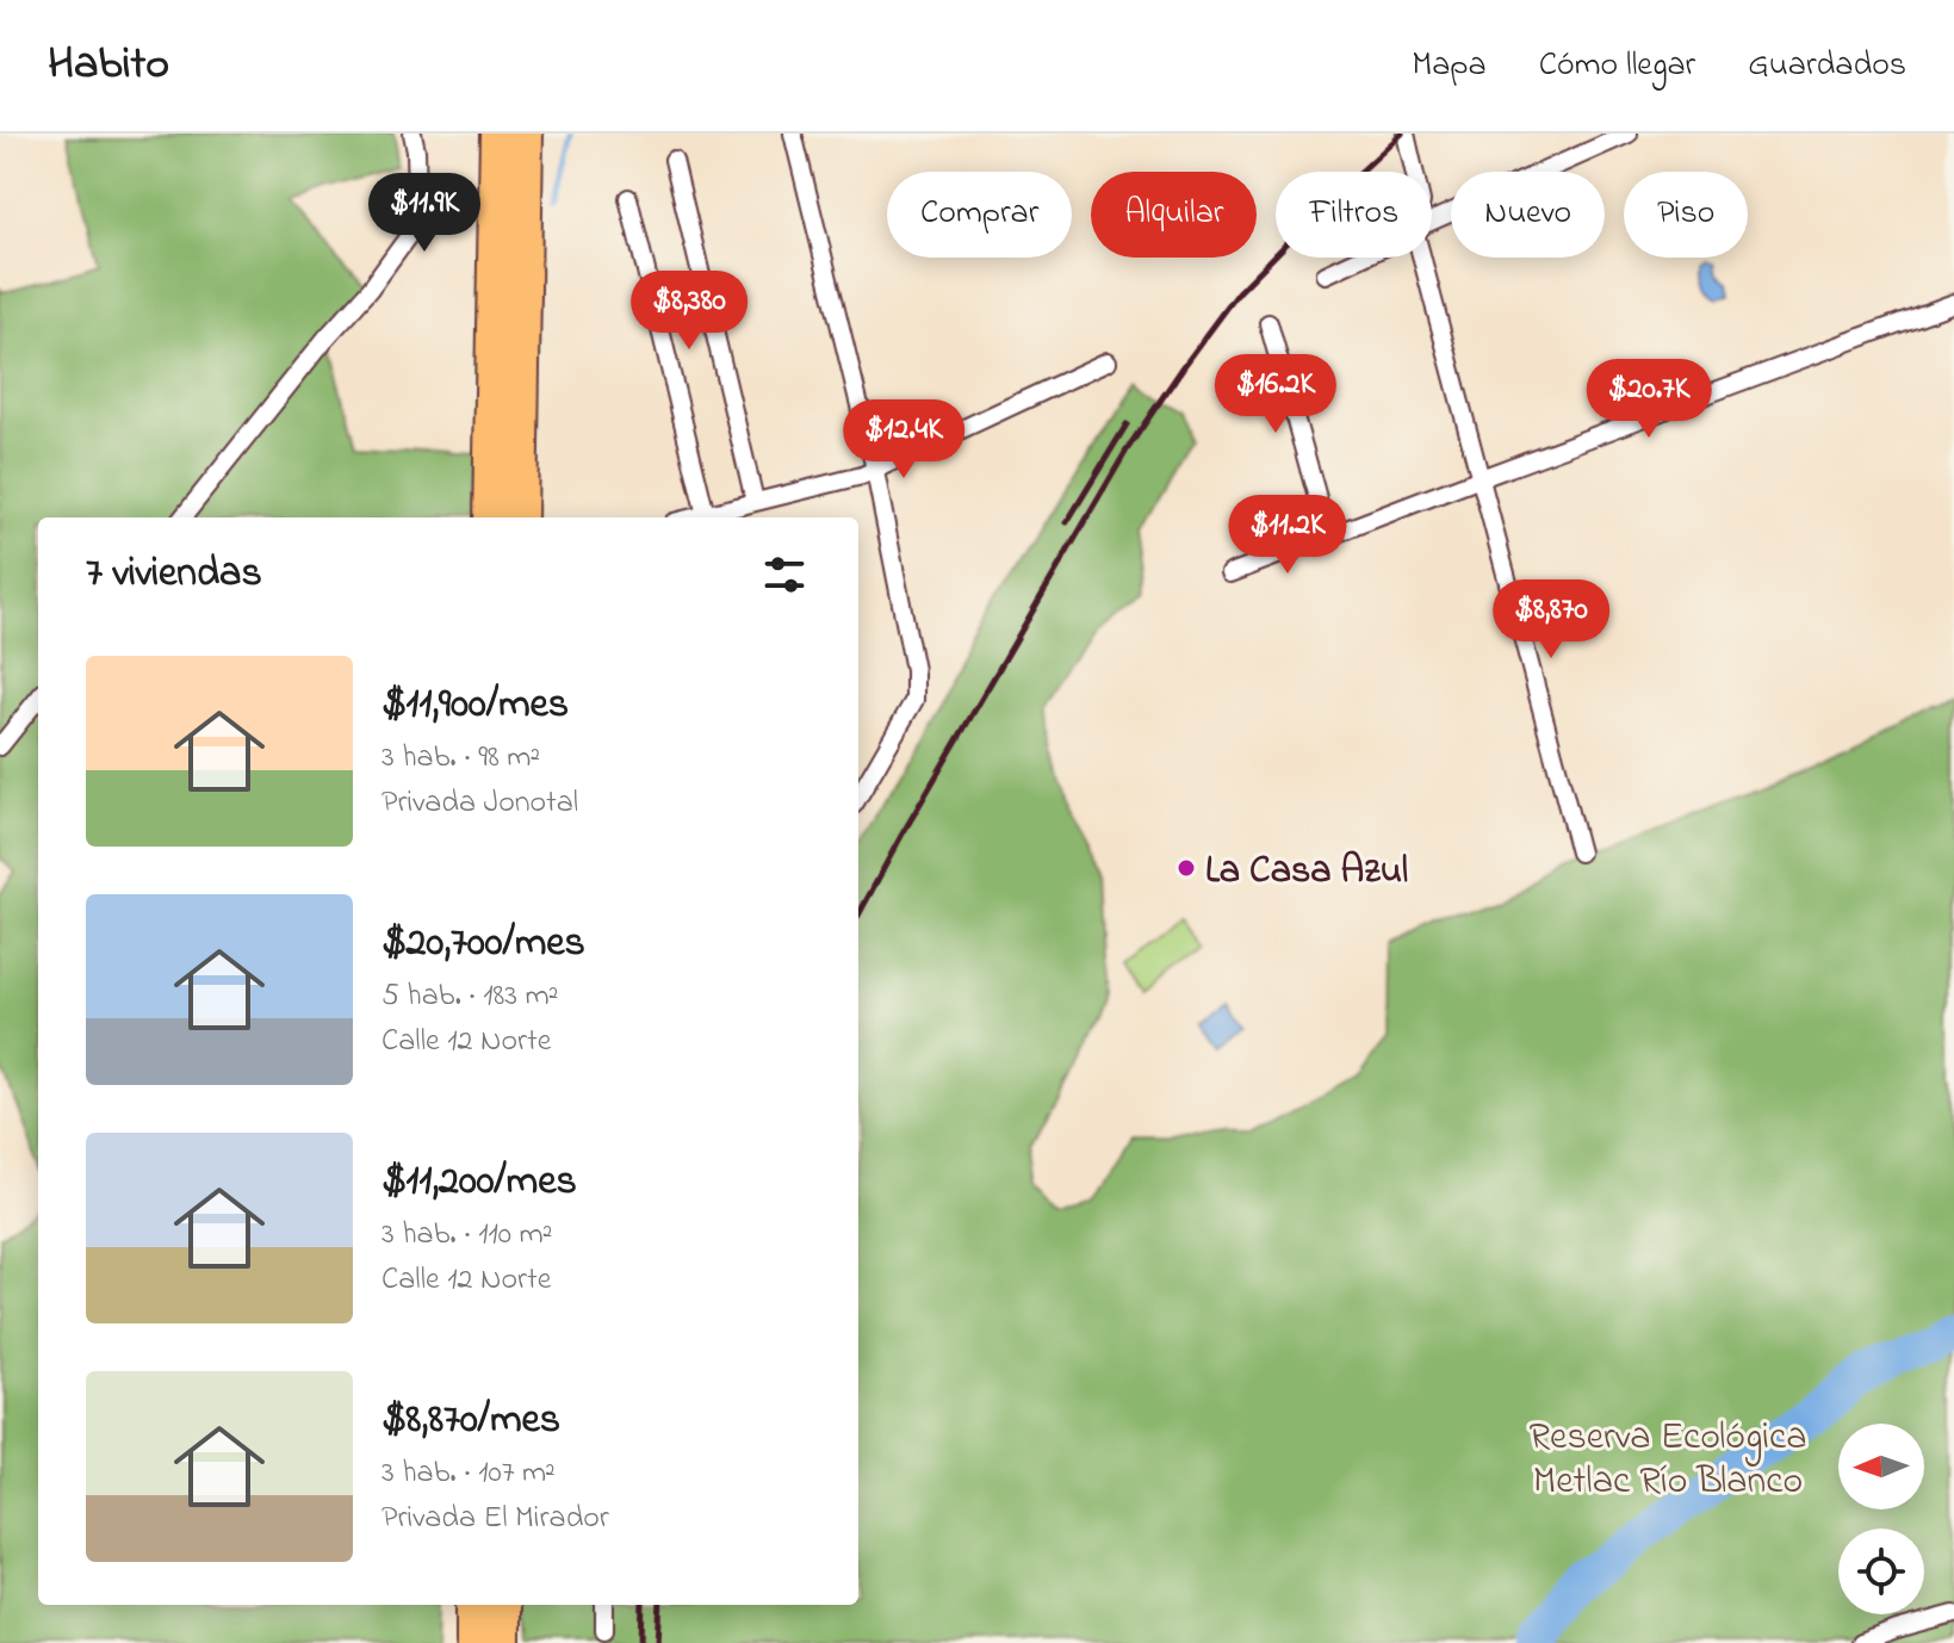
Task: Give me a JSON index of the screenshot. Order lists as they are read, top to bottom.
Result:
{
  "parks": ["Reserva Ecológica Metlac Río Blanco"],
  "places": ["La Casa Azul"],
  "north": "left",
  "page": {
    "header": "Habito",
    "nav": ["Mapa", "Cómo llegar", "Guardados"],
    "chip": [
      "Comprar",
      "Alquilar",
      "Filtros",
      "Nuevo",
      "Piso"
    ],
    "price": [
      "$11.9K",
      "$8,380",
      "$16.2K",
      "$20.7K",
      "$12.4K",
      "$11.2K",
      "$8,870"
    ],
    "heading": "7 viviendas",
    "list": [
      {
        "name": "$11,900/mes",
        "note": "3 hab. · 98 m² · Privada Jonotal"
      },
      {
        "name": "$20,700/mes",
        "note": "5 hab. · 183 m² · Calle 12 Norte"
      },
      {
        "name": "$11,200/mes",
        "note": "3 hab. · 110 m² · Calle 12 Norte"
      },
      {
        "name": "$8,870/mes",
        "note": "3 hab. · 107 m² · Privada El Mirador"
      }
    ]
  }
}
